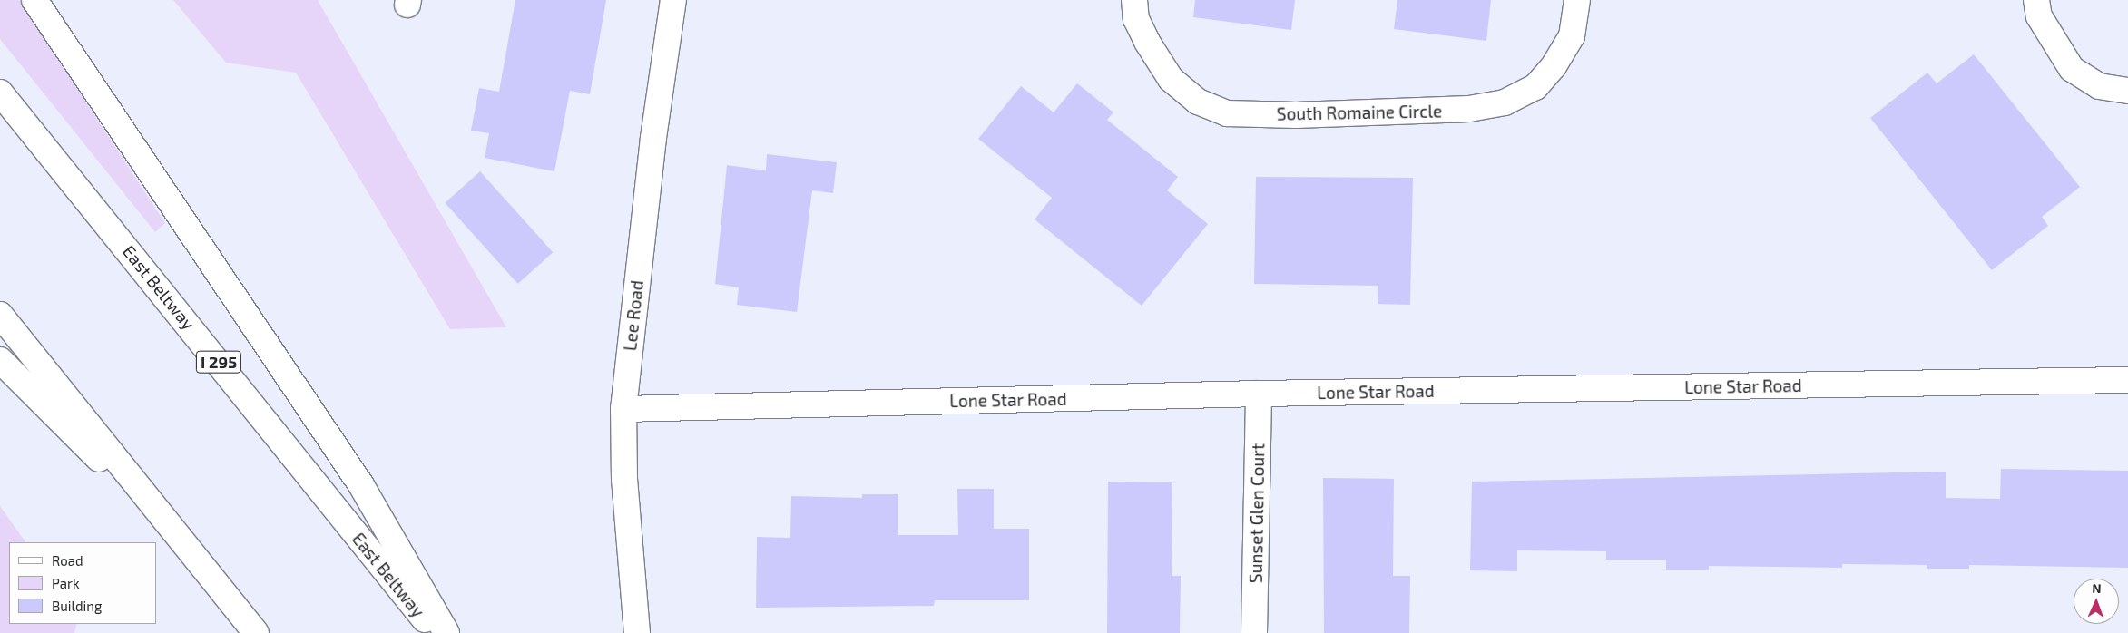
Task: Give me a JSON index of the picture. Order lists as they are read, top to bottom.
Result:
{
  "streets": {
    "main road": [
      "South Romaine Circle",
      "East Beltway",
      "Lee Road",
      "I 295",
      "Lone Star Road",
      "Sunset Glen Court"
    ]
  },
  "crossings": [
    ["Lee Road", "Lone Star Road"],
    ["Lone Star Road", "Sunset Glen Court"]
  ],
  "legend": ["Road", "Park", "Building"],
  "north": "top"
}
